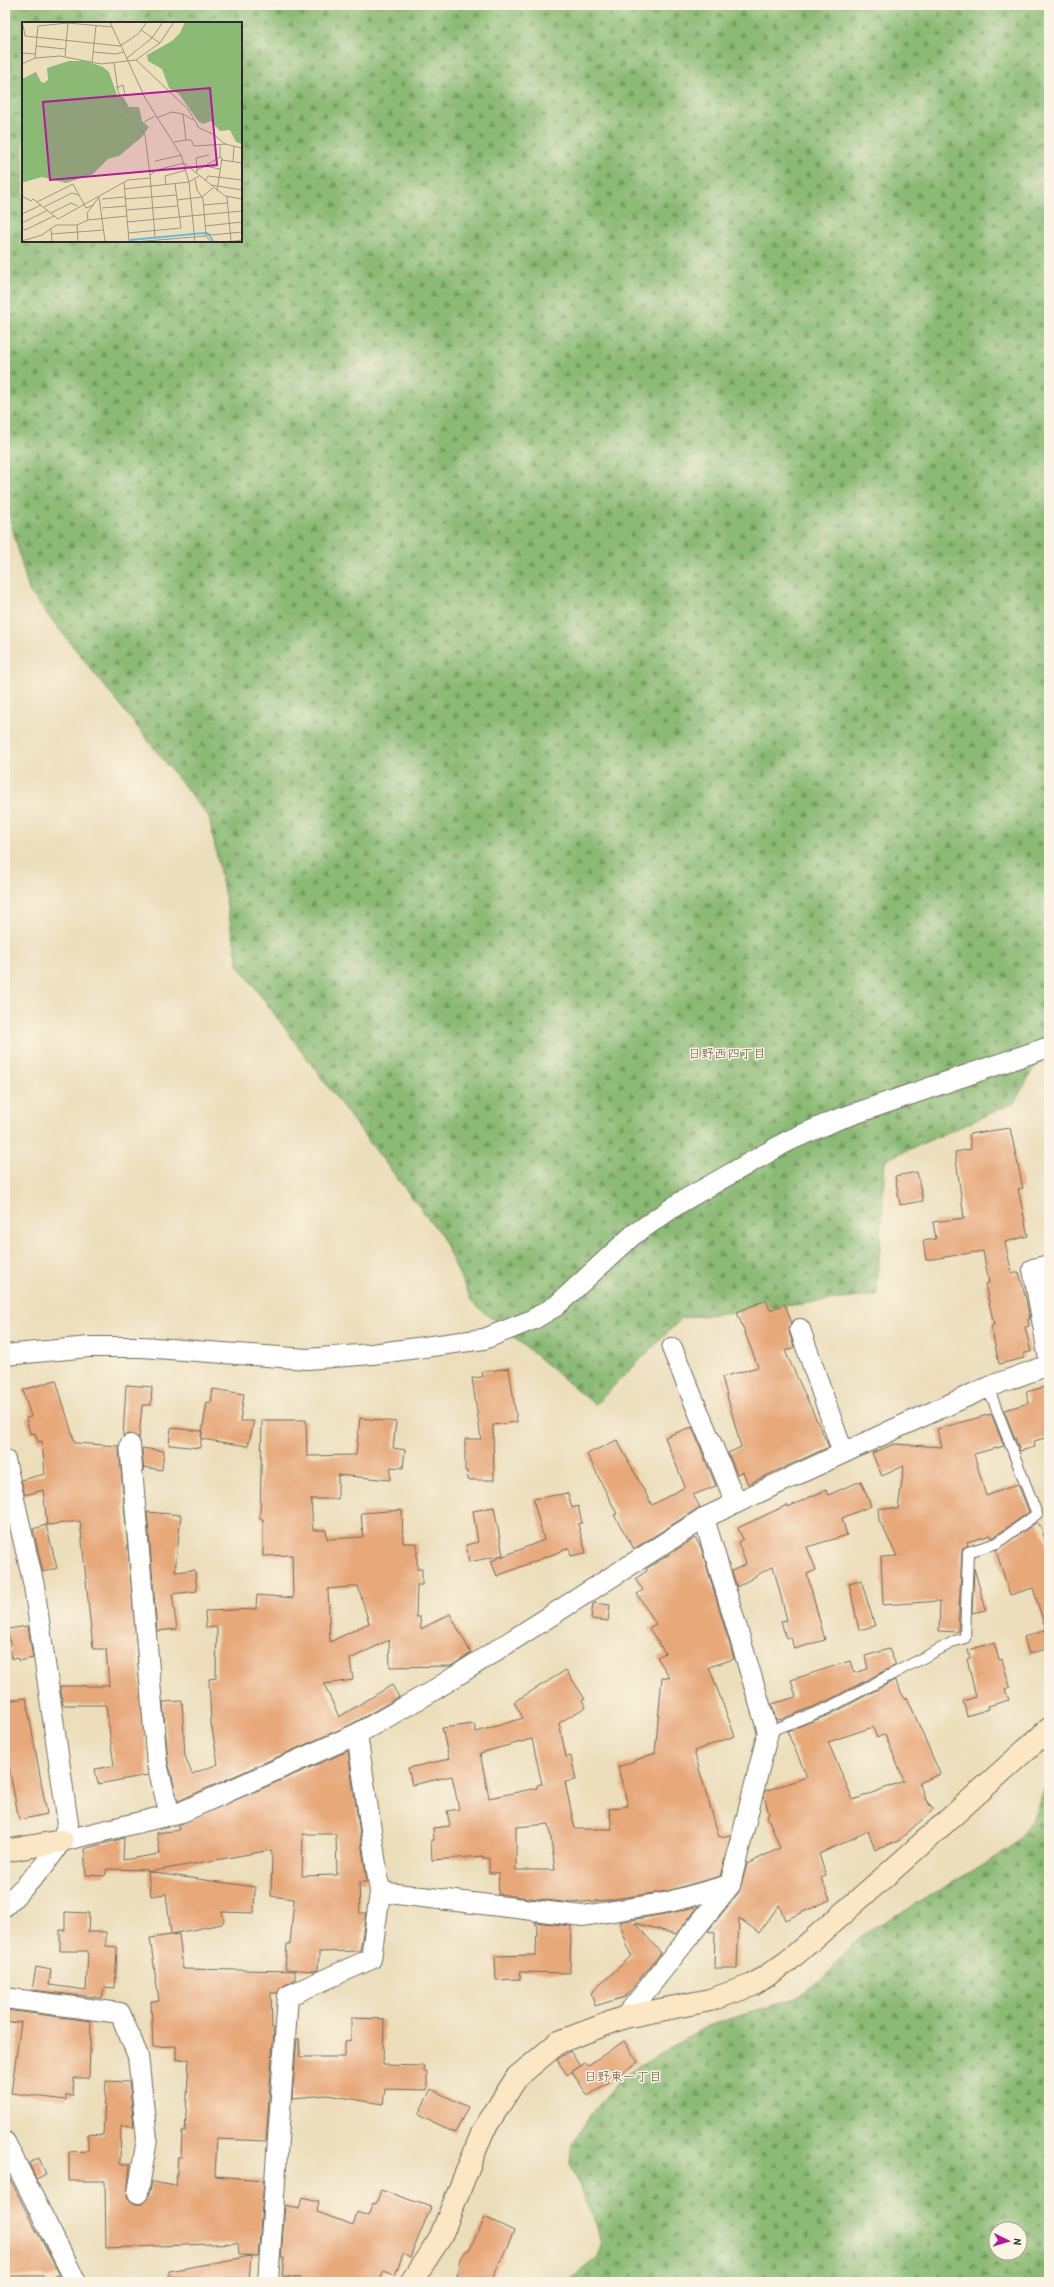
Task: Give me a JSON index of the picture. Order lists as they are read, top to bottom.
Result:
{
  "districts": ["日野西四丁目", "日野東一丁目"],
  "north": "right"
}
